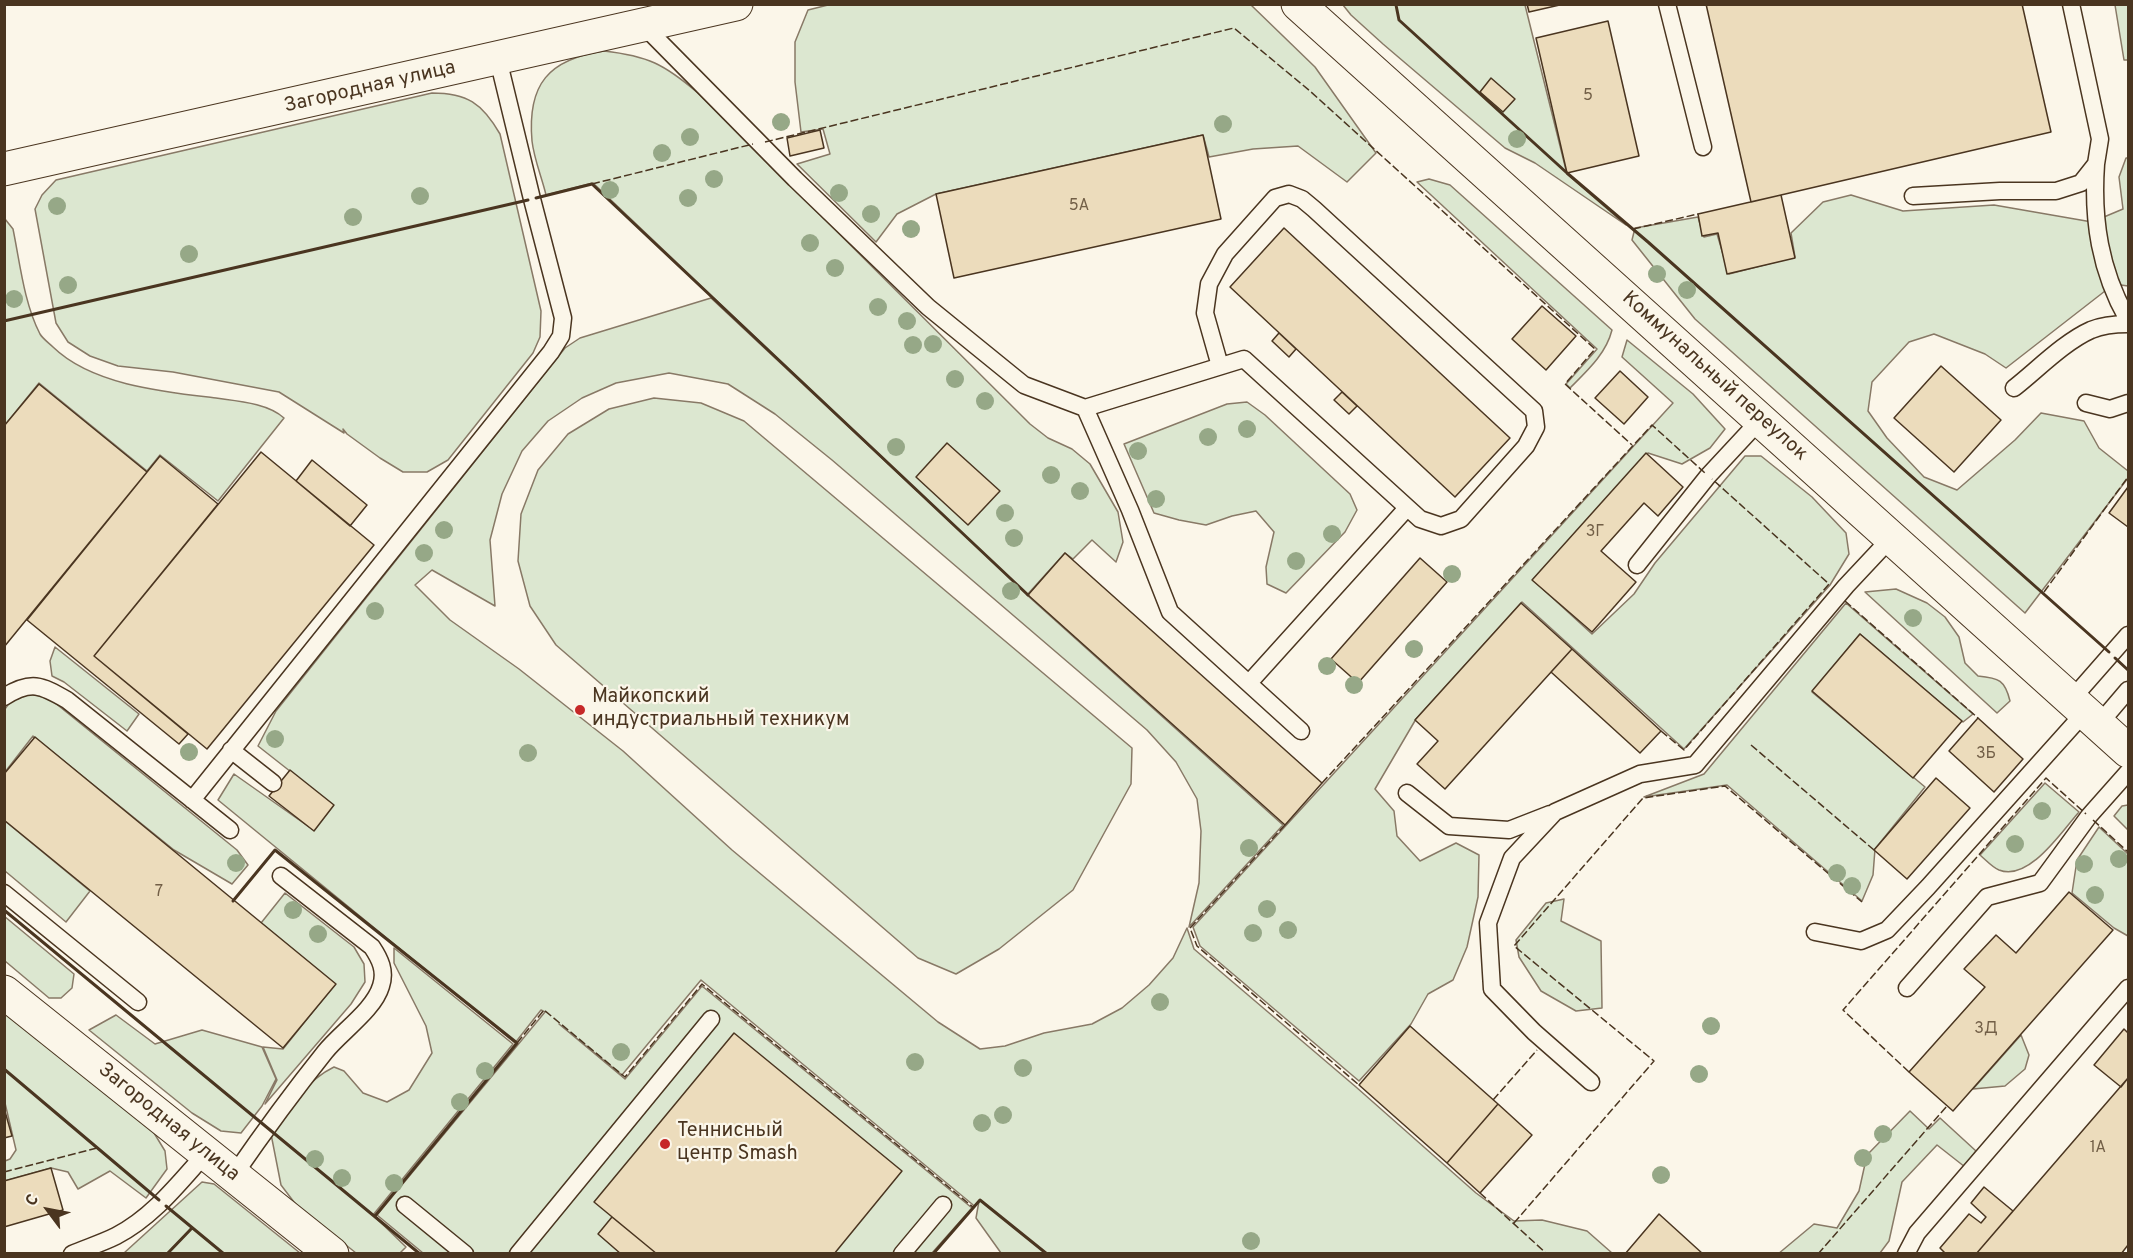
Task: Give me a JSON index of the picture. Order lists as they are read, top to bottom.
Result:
{
  "streets": {
    "street": ["Загородная улица", "Коммунальный переулок"]
  },
  "places": ["Майкопский индустриальный техникум", "Теннисный центр Smash"],
  "house_numbers": [
    "5",
    "5А",
    "3Г",
    "3Б",
    "7",
    "3Д",
    "1А"
  ],
  "north": "top left"
}
